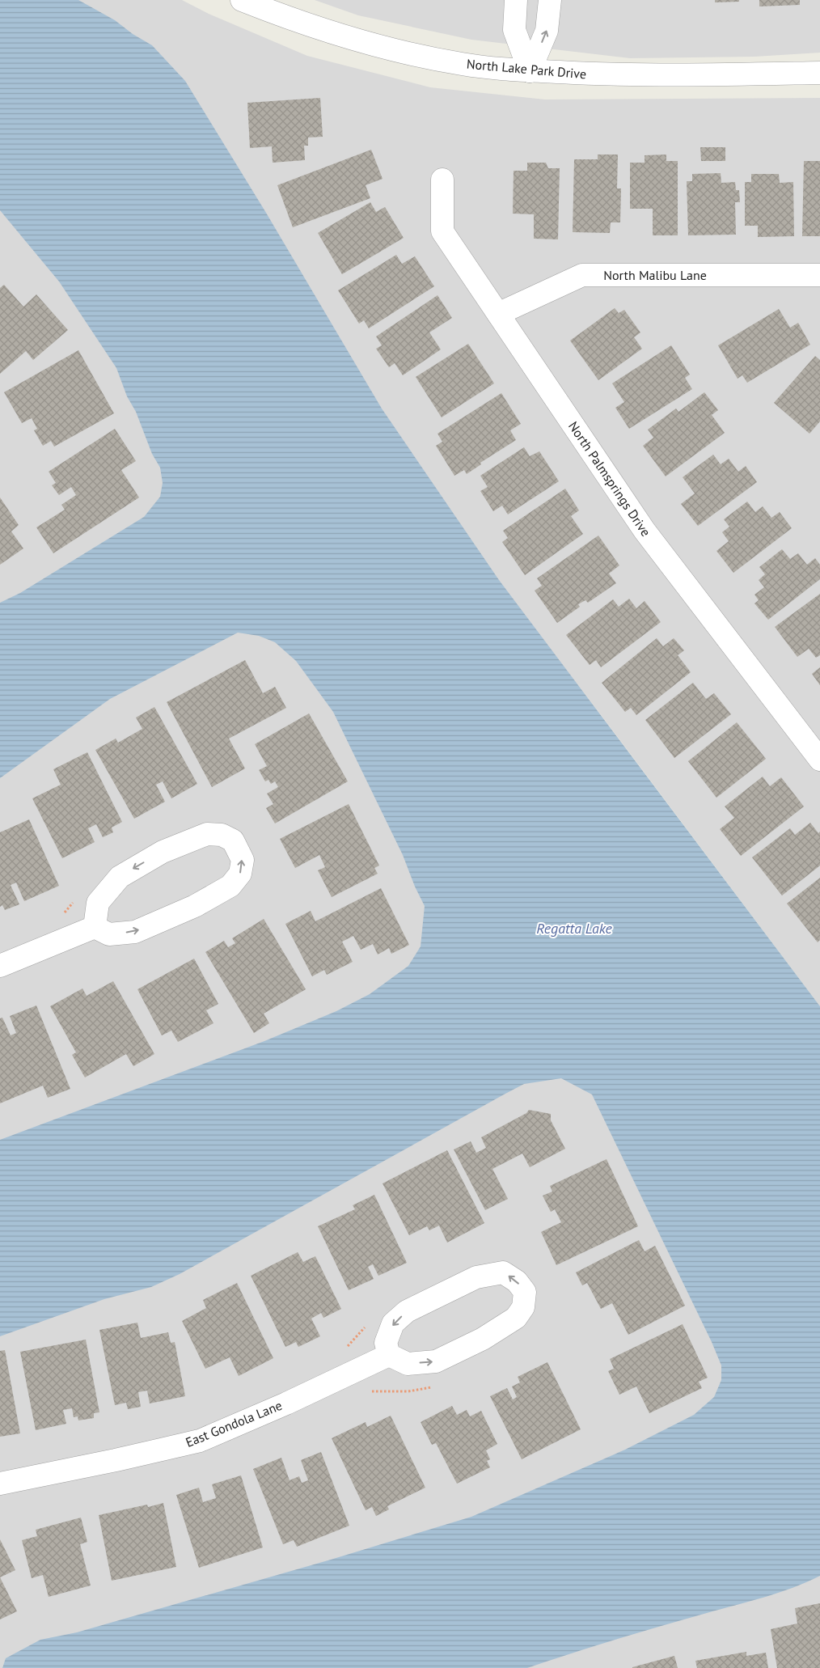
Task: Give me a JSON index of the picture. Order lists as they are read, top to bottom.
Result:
{
  "streets": {
    "street": [
      "North Lake Park Drive",
      "North Malibu Lane",
      "North Palmsprings Drive",
      "East Gondola Lane"
    ]
  },
  "crossings": [
    ["North Malibu Lane", "North Palmsprings Drive"]
  ],
  "water": ["Regatta Lake"]
}
